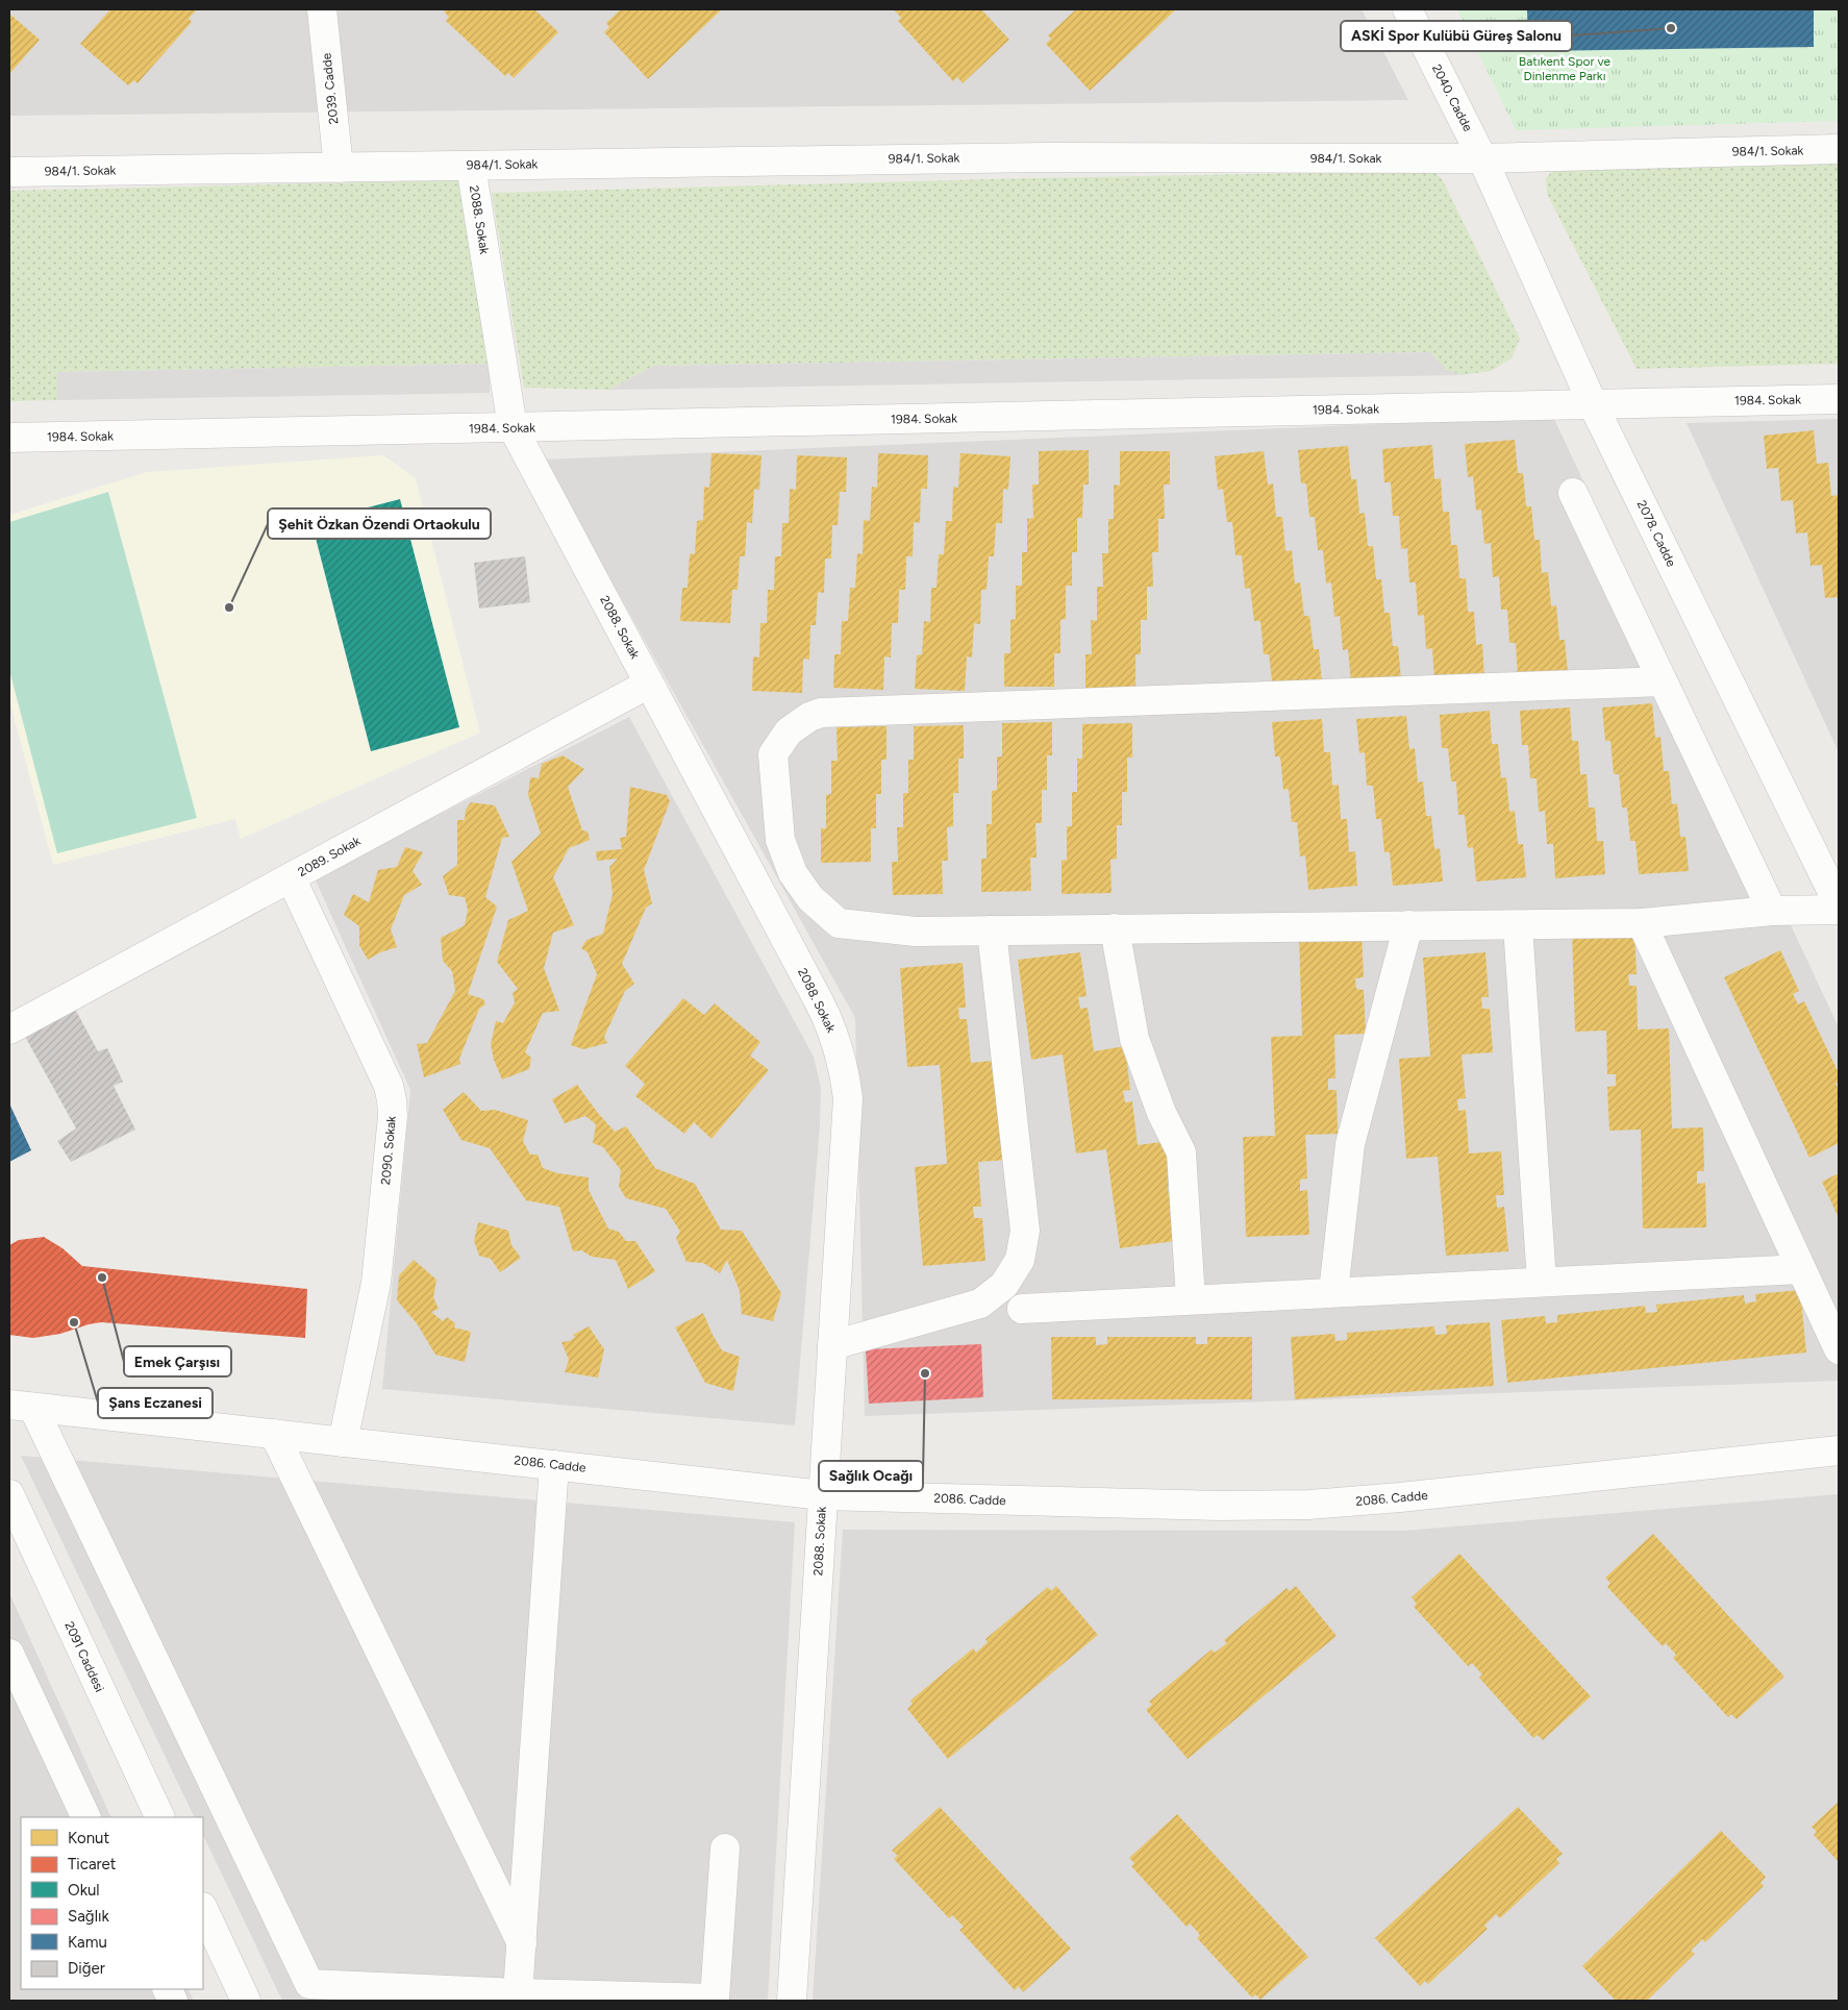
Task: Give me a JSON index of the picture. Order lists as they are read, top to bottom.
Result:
{
  "streets": {
    "street": [
      "2039. Cadde",
      "2040. Cadde",
      "984/1. Sokak",
      "2088. Sokak",
      "1984. Sokak",
      "2078. Cadde",
      "2089. Sokak",
      "2090. Sokak",
      "2086. Cadde",
      "2091 Caddesi"
    ]
  },
  "crossings": [
    ["2039. Cadde", "984/1. Sokak"],
    ["2040. Cadde", "984/1. Sokak"],
    ["2040. Cadde", "2078. Cadde"],
    ["984/1. Sokak", "2088. Sokak"],
    ["984/1. Sokak", "2078. Cadde"],
    ["2088. Sokak", "1984. Sokak"],
    ["2088. Sokak", "2089. Sokak"],
    ["2088. Sokak", "2086. Cadde"],
    ["1984. Sokak", "2078. Cadde"],
    ["2089. Sokak", "2090. Sokak"],
    ["2090. Sokak", "2086. Cadde"]
  ],
  "parks": ["Batıkent Spor ve Dinlenme Parkı"],
  "places": [
    "ASKİ Spor Kulübü Güreş Salonu",
    "Şehit Özkan Özendi Ortaokulu",
    "Emek Çarşısı",
    "Şans Eczanesi",
    "Sağlık Ocağı"
  ],
  "legend": [
    "Konut",
    "Ticaret",
    "Okul",
    "Sağlık",
    "Kamu",
    "Diğer"
  ]
}
